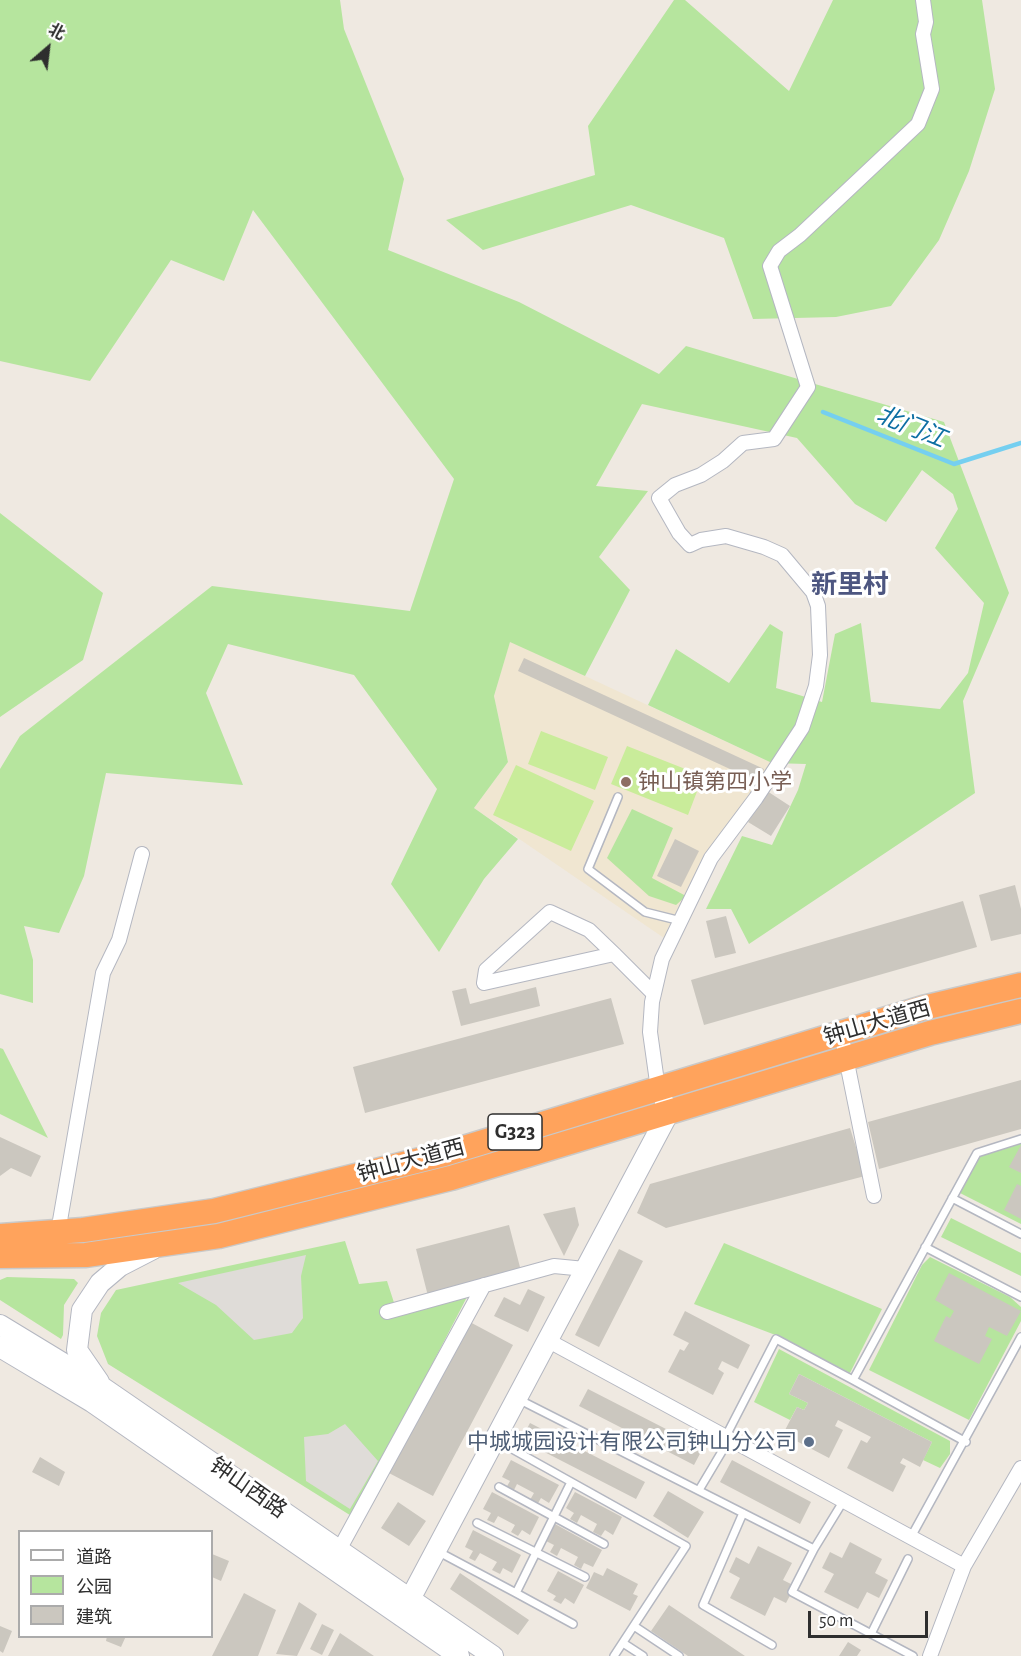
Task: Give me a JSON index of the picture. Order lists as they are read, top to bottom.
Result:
{
  "streets": {
    "highway": ["钟山大道西", "G323"],
    "main road": ["钟山西路"]
  },
  "districts": ["新里村"],
  "water": ["北门江"],
  "places": ["钟山镇第四小学", "中城城园设计有限公司钟山分公司"],
  "legend": ["道路", "公园", "建筑"],
  "scale_bar": "50 m",
  "north": "top right"
}
